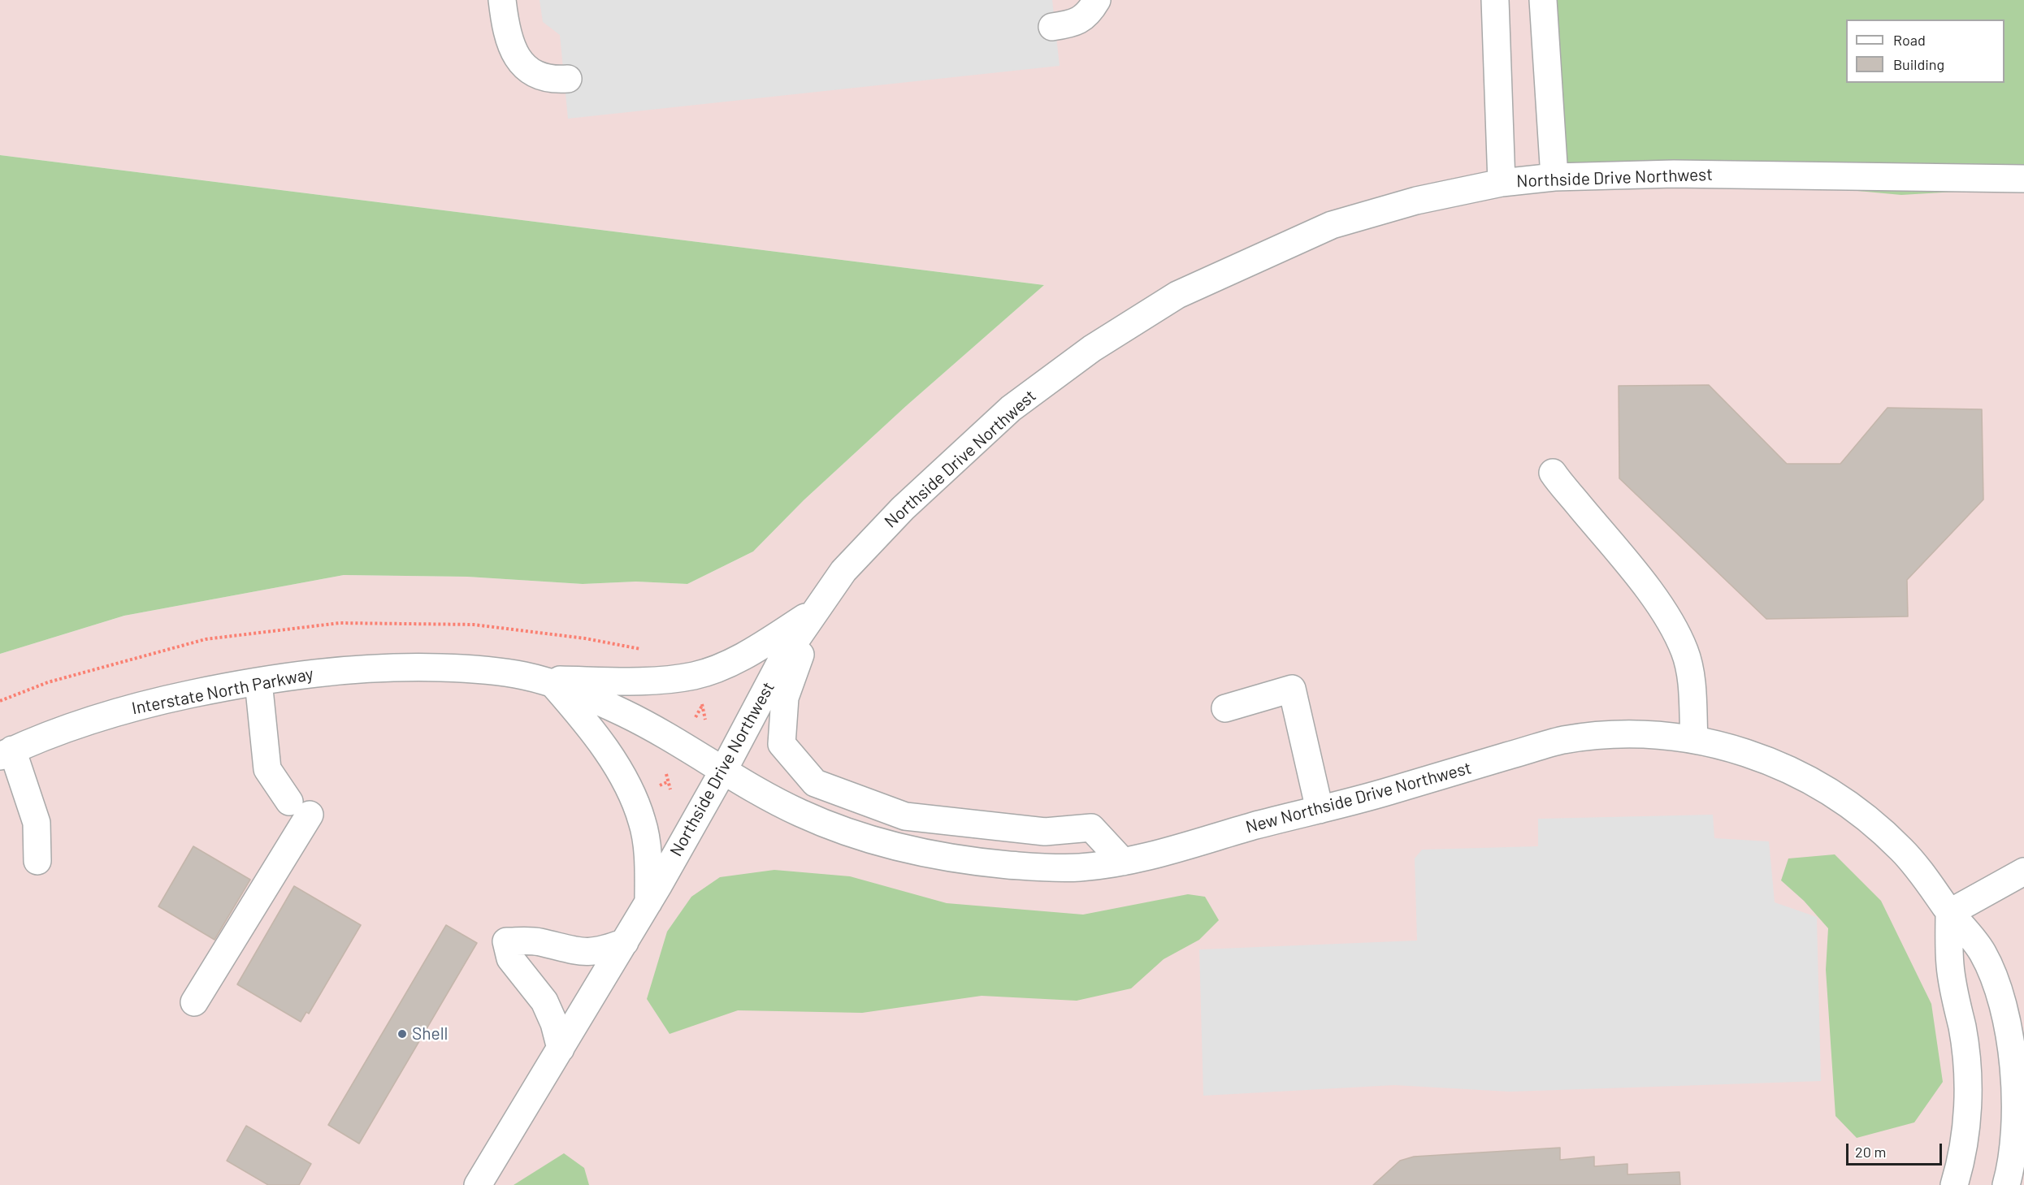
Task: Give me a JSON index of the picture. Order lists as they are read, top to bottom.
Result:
{
  "streets": {
    "street": ["Northside Drive Northwest", "Interstate North Parkway", "New Northside Drive Northwest"]
  },
  "crossings": [
    ["Northside Drive Northwest", "Interstate North Parkway"],
    ["Northside Drive Northwest", "New Northside Drive Northwest"],
    ["Interstate North Parkway", "New Northside Drive Northwest"]
  ],
  "places": ["Shell"],
  "legend": ["Road", "Building"],
  "scale_bar": "20 m"
}
